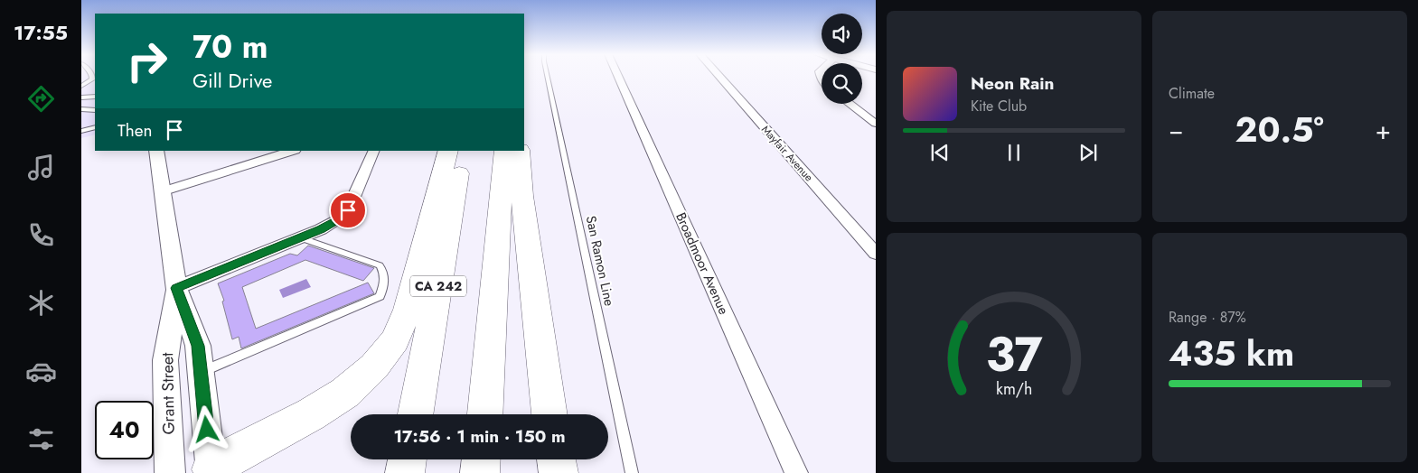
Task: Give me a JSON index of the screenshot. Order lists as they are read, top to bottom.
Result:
{
  "streets": {
    "highway": ["CA 242"],
    "street": ["Mayfair Avenue", "Broadmoor Avenue", "Grant Street"],
    "lane": ["San Ramon Line"]
  },
  "page": {
    "tabs": "17:55",
    "tile": [
      "Climate",
      ["Range · 87%", "435 km"]
    ],
    "turn": ["70 m", "Gill Drive"],
    "song": ["Neon Rain", "Kite Club"],
    "then": "Then",
    "heat": ["−", "20.5°", "+"],
    "limit": "40",
    "trip": "17:56 · 1 min · 150 m",
    "gauge": ["37", "km/h"]
  }
}
